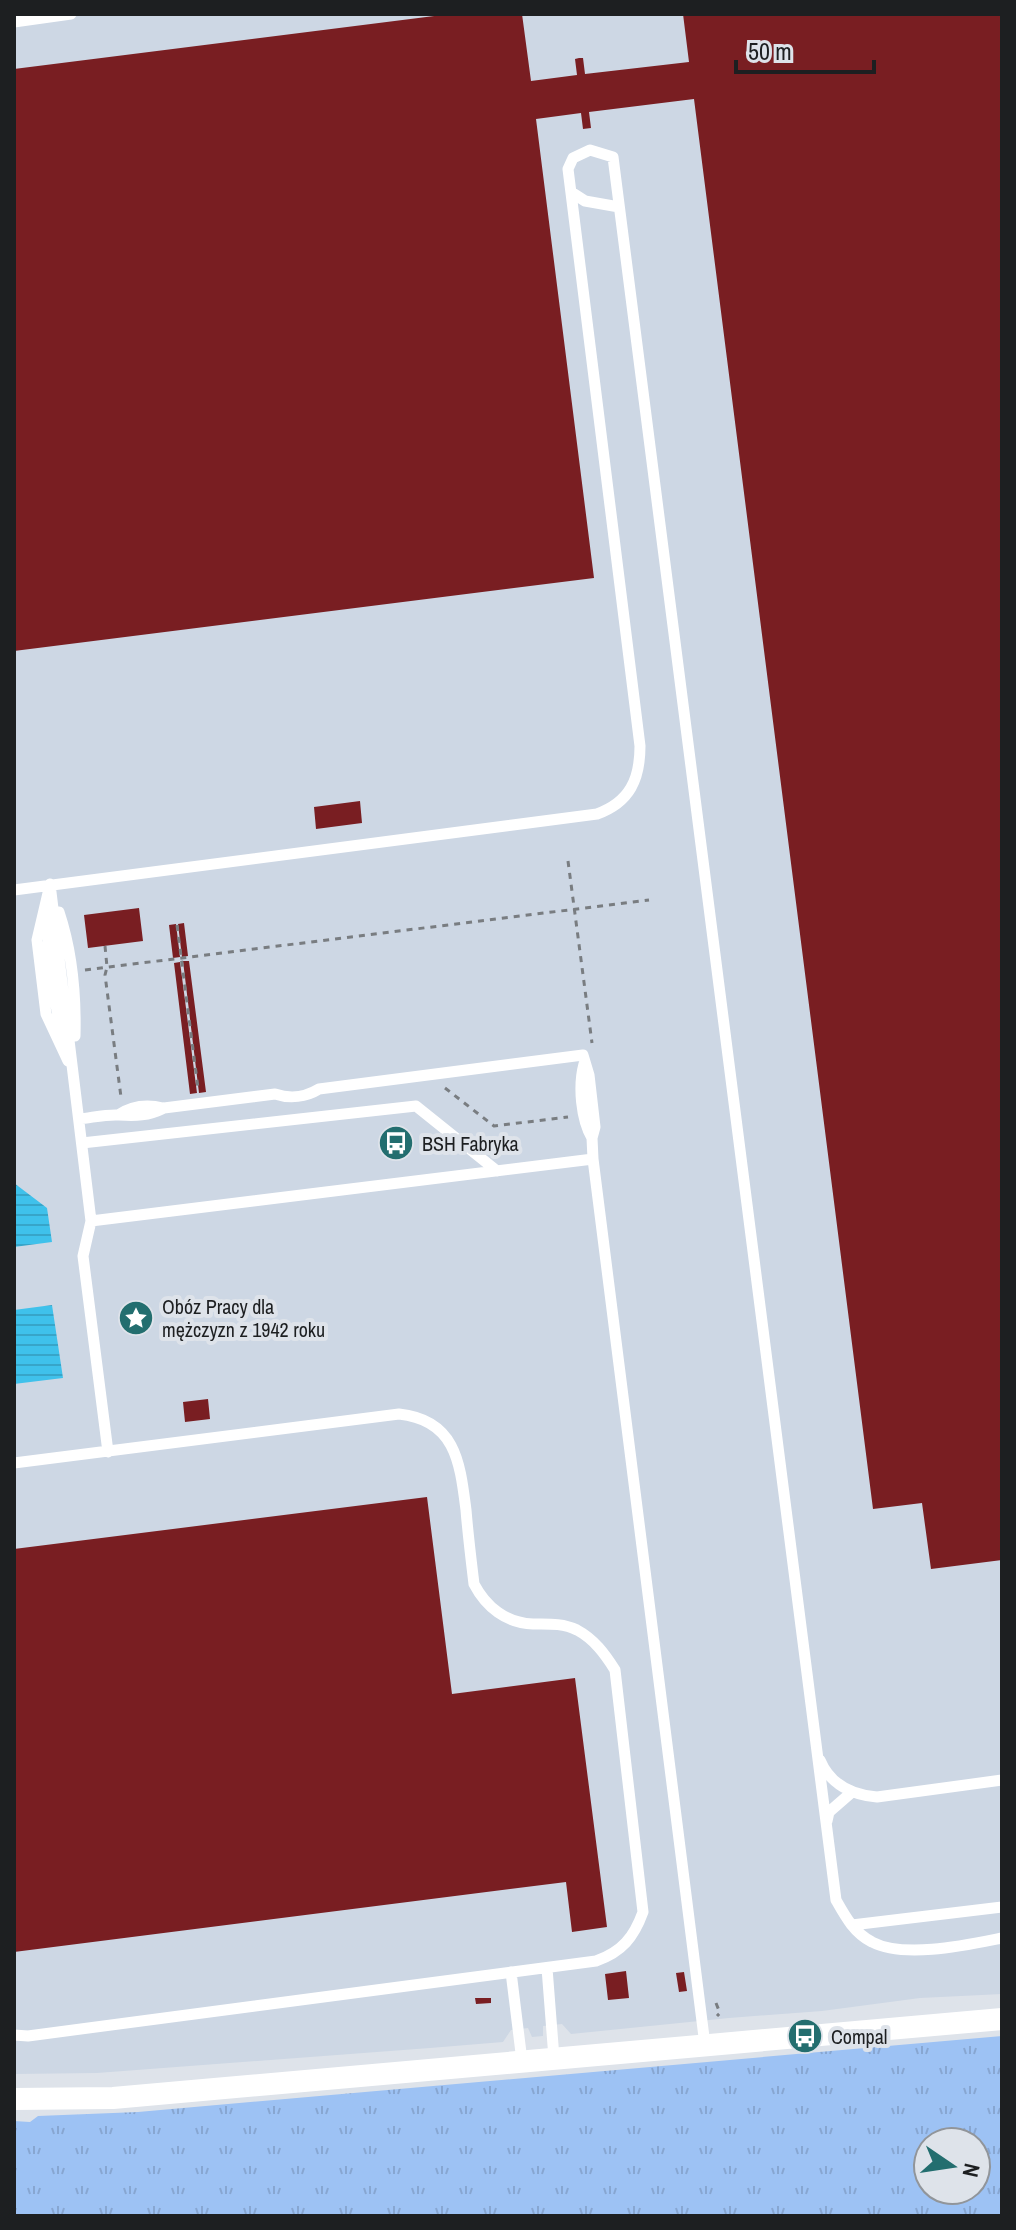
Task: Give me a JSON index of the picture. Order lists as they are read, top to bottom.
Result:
{
  "places": {
    "bus stop": ["BSH Fabryka", "Compal"],
    "place": ["Obóz Pracy dla mężczyzn z 1942 roku"]
  },
  "scale_bar": "50 m",
  "north": "right"
}
